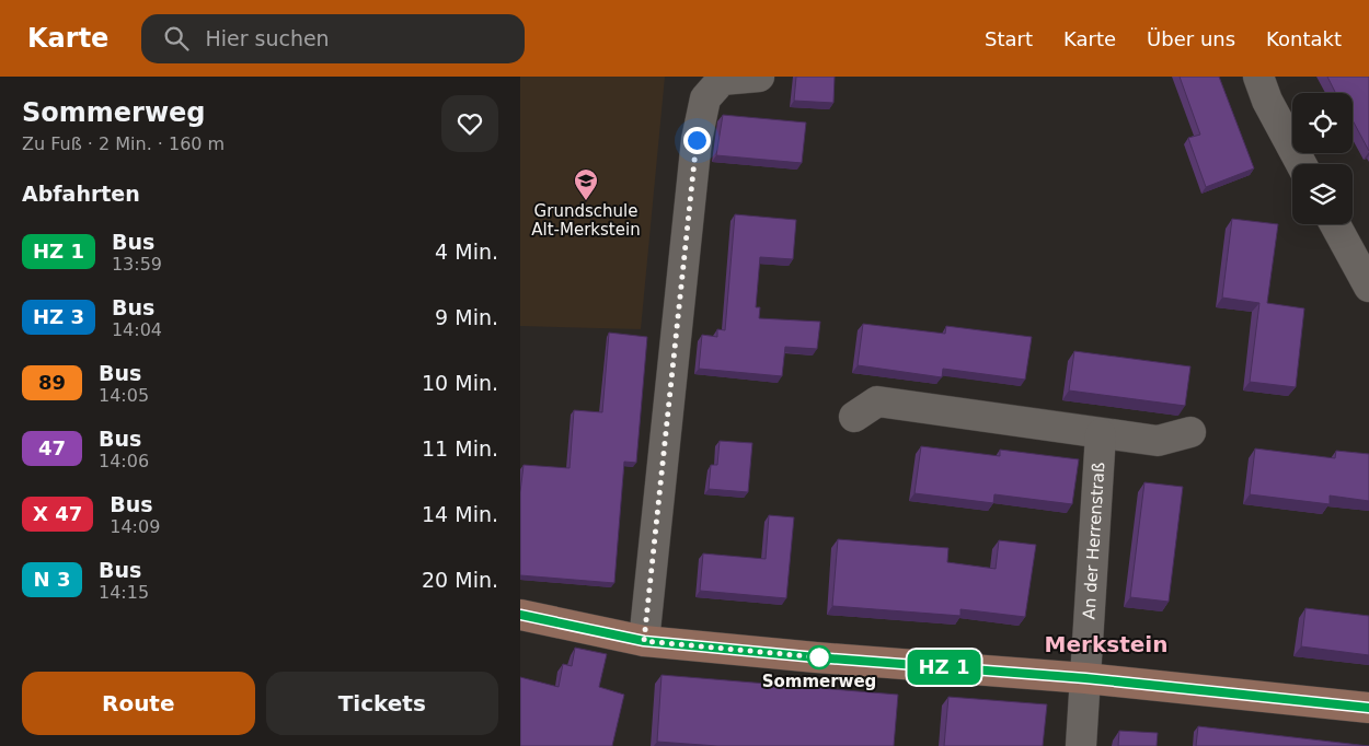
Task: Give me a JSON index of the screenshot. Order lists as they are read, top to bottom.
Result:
{
  "streets": {
    "street": ["An der Herrenstraß"]
  },
  "districts": ["Merkstein"],
  "places": {
    "school or university": ["Grundschule Alt-Merkstein"],
    "other": ["Sommerweg"]
  },
  "page": {
    "header": "Karte",
    "search": "Hier suchen",
    "nav": [
      "Start",
      "Karte",
      "Über uns",
      "Kontakt"
    ],
    "heading": [
      ["Sommerweg", "Zu Fuß · 2 Min. · 160 m"],
      "Abfahrten"
    ],
    "on_map": "HZ 1",
    "list": [
      {
        "mark": "HZ 1",
        "name": "Bus",
        "note": "13:59",
        "value": "4 Min."
      },
      {
        "mark": "HZ 3",
        "name": "Bus",
        "note": "14:04",
        "value": "9 Min."
      },
      {
        "mark": "89",
        "name": "Bus",
        "note": "14:05",
        "value": "10 Min."
      },
      {
        "mark": "47",
        "name": "Bus",
        "note": "14:06",
        "value": "11 Min."
      },
      {
        "mark": "X 47",
        "name": "Bus",
        "note": "14:09",
        "value": "14 Min."
      },
      {
        "mark": "N 3",
        "name": "Bus",
        "note": "14:15",
        "value": "20 Min."
      }
    ],
    "buttons": ["Route", "Tickets"]
  }
}
